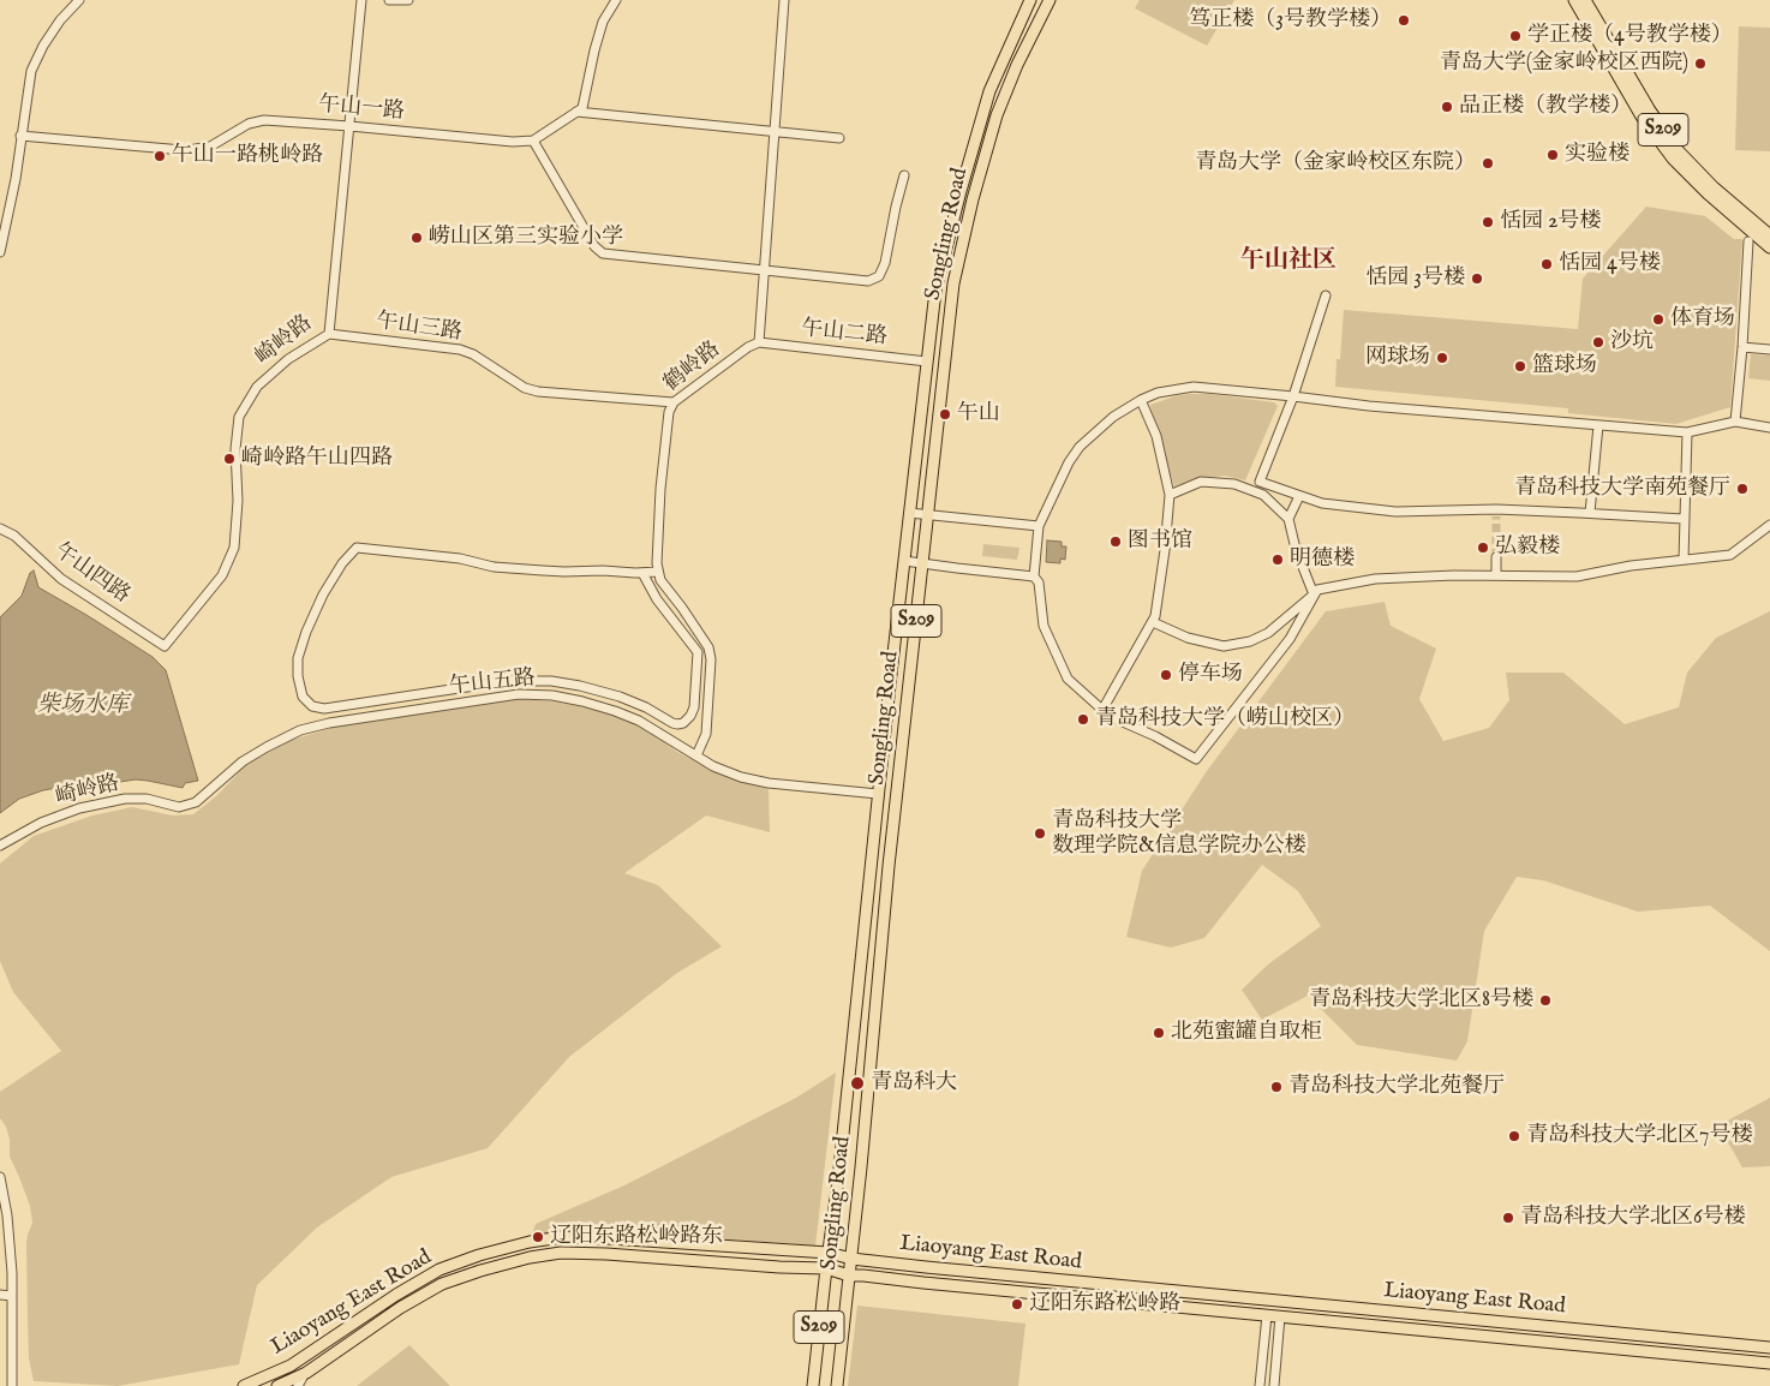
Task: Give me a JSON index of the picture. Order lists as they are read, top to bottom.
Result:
{
  "streets": {
    "main road": ["S209", "Songling Road", "Liaoyang East Road"],
    "street": [
      "午山一路",
      "午山三路",
      "午山二路",
      "崎岭路",
      "鹤岭路",
      "午山四路",
      "午山五路"
    ]
  },
  "crossings": [
    ["午山一路", "崎岭路"],
    ["Songling Road", "午山二路"],
    ["Songling Road", "午山五路"],
    ["Songling Road", "Liaoyang East Road"],
    ["午山三路", "崎岭路"],
    ["午山三路", "鹤岭路"],
    ["午山二路", "鹤岭路"],
    ["崎岭路", "午山四路"],
    ["崎岭路", "午山五路"]
  ],
  "districts": ["午山社区"],
  "water": ["柴场水库"],
  "places": [
    "笃正楼（3号教学楼）",
    "学正楼（4号教学楼）",
    "青岛大学(金家岭校区西院)",
    "品正楼（教学楼）",
    "实验楼",
    "午山一路桃岭路",
    "青岛大学（金家岭校区东院）",
    "恬园 2号楼",
    "崂山区第三实验小学",
    "恬园 4号楼",
    "恬园 3号楼",
    "体育场",
    "沙坑",
    "网球场",
    "篮球场",
    "午山",
    "崎岭路午山四路",
    "青岛科技大学南苑餐厅",
    "图书馆",
    "弘毅楼",
    "明德楼",
    "停车场",
    "青岛科技大学（崂山校区）",
    "青岛科技大学 数理学院&信息学院办公楼",
    "青岛科技大学北区8号楼",
    "北苑蜜罐自取柜",
    "青岛科大",
    "青岛科技大学北苑餐厅",
    "青岛科技大学北区7号楼",
    "青岛科技大学北区6号楼",
    "辽阳东路松岭路东",
    "辽阳东路松岭路"
  ]
}
